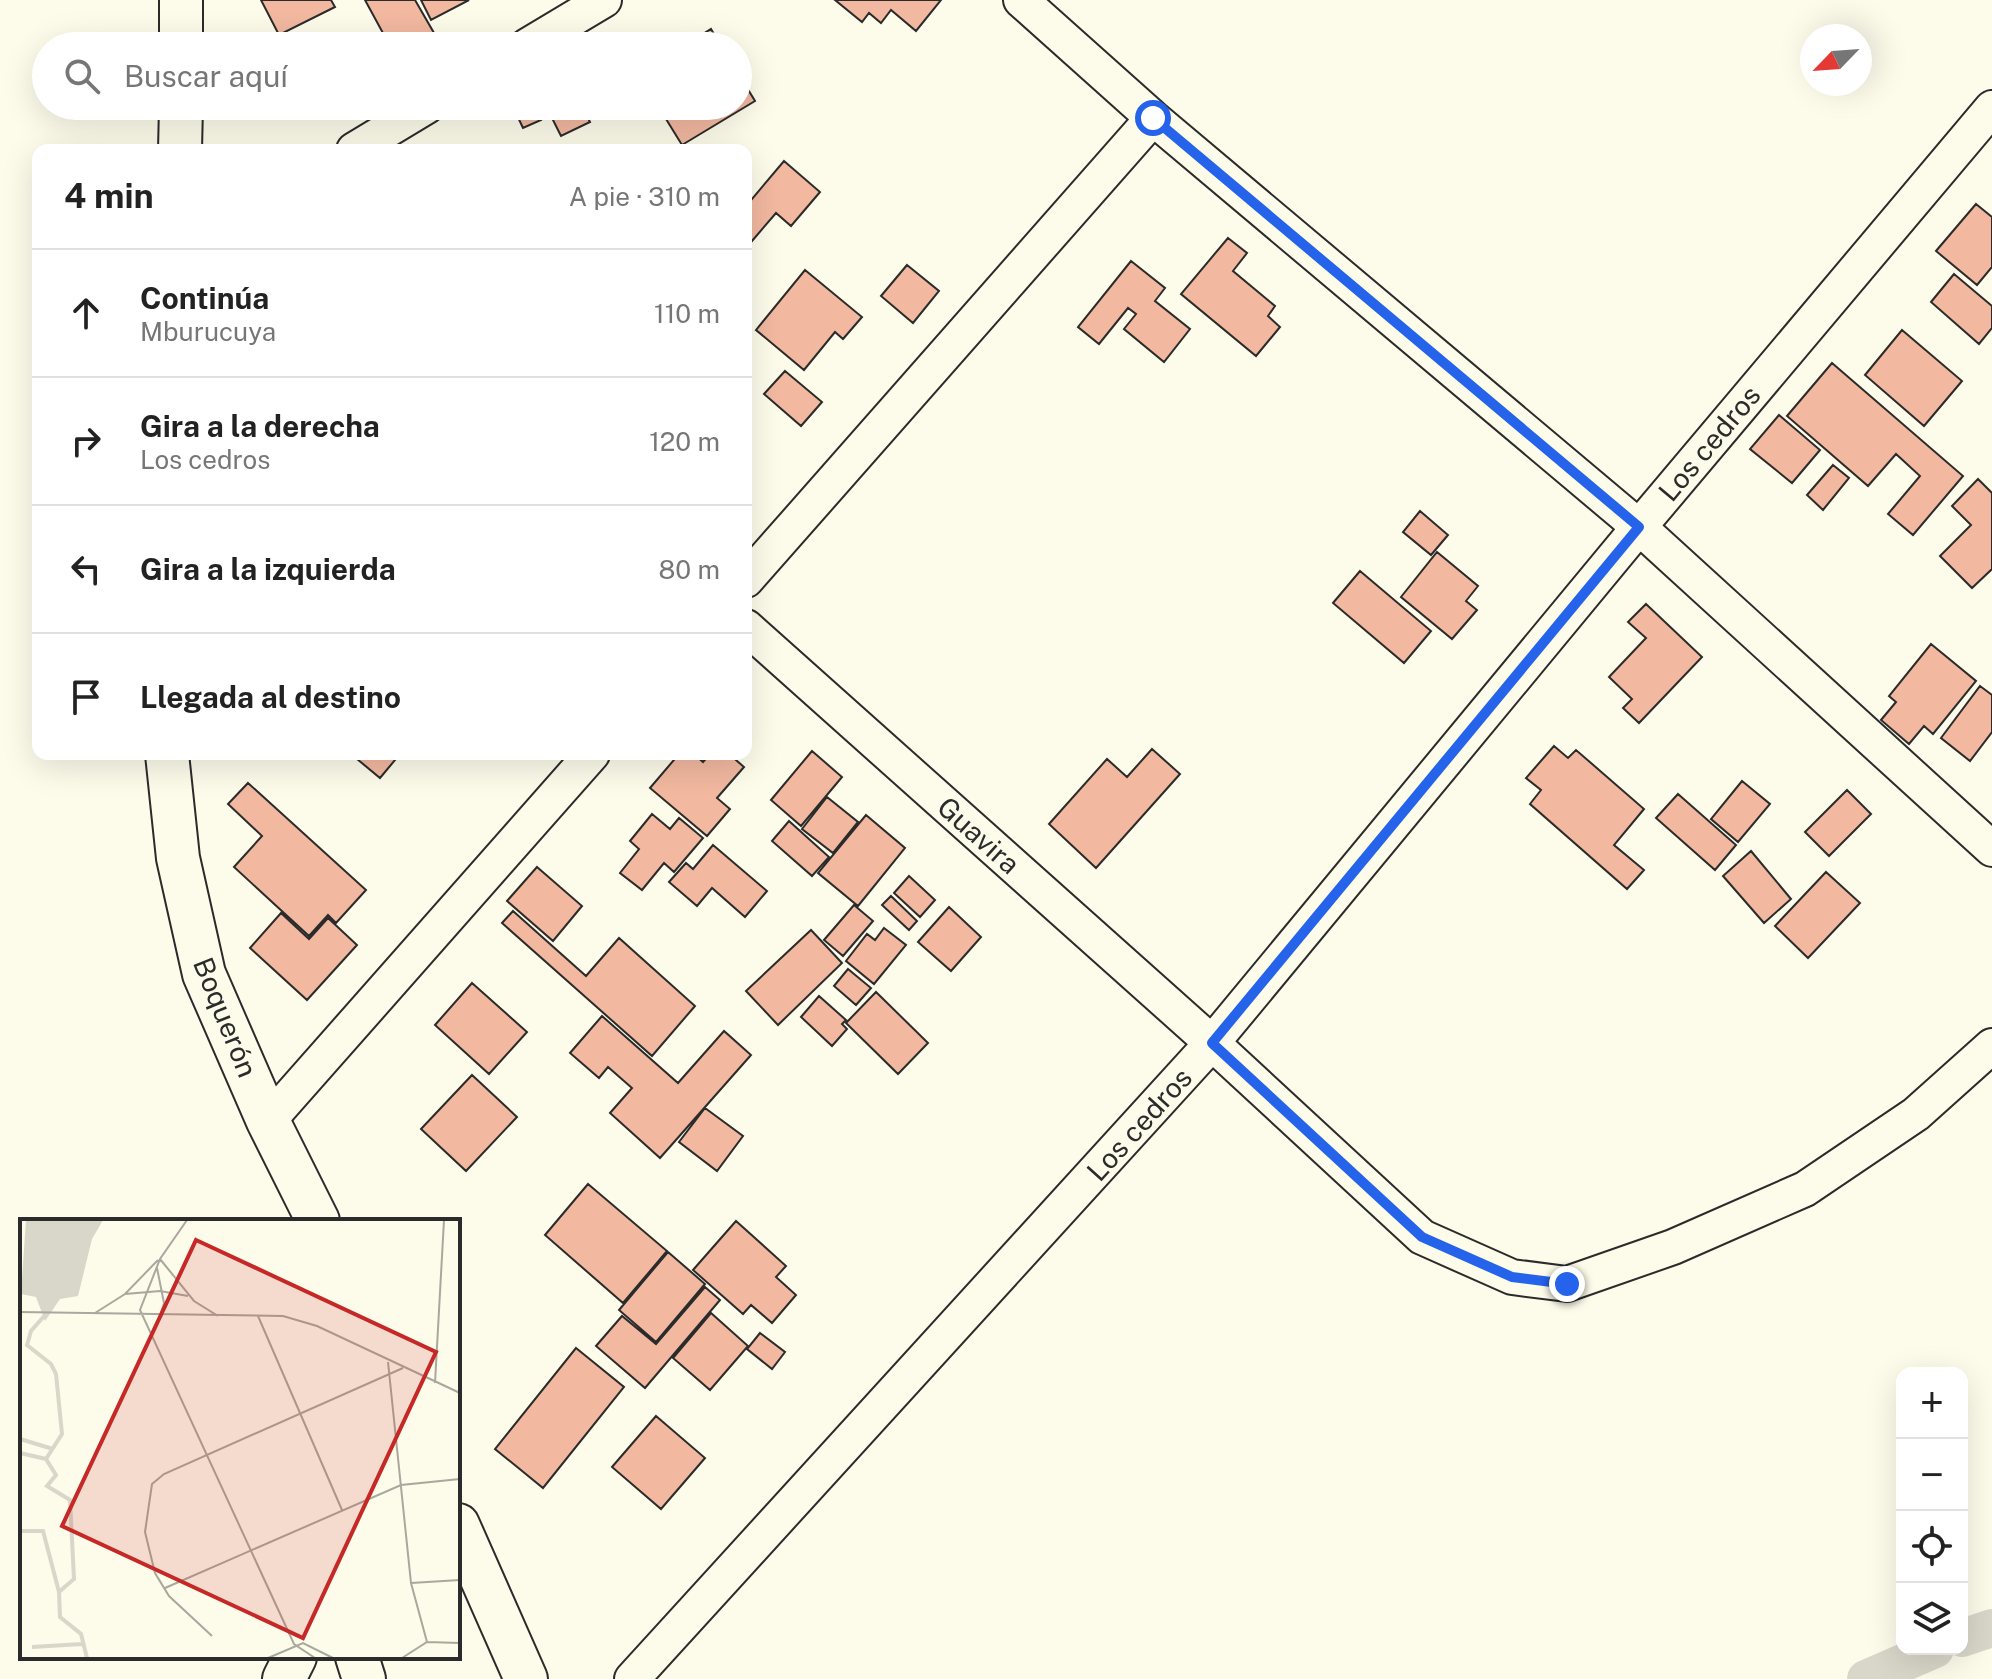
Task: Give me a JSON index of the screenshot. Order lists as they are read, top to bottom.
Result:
{
  "streets": {
    "street": ["Los cedros", "Guavira", "Boquerón"]
  },
  "crossings": [
    ["Los cedros", "Guavira"]
  ],
  "north": "bottom left",
  "page": {
    "search": "Buscar aquí",
    "heading": ["4 min", "A pie · 310 m"],
    "list": [
      ["Continúa", "Mburucuya", "110 m"],
      ["Gira a la derecha", "Los cedros", "120 m"],
      ["Gira a la izquierda", "80 m"],
      "Llegada al destino"
    ],
    "map_buttons": ["+", "−"]
  }
}
